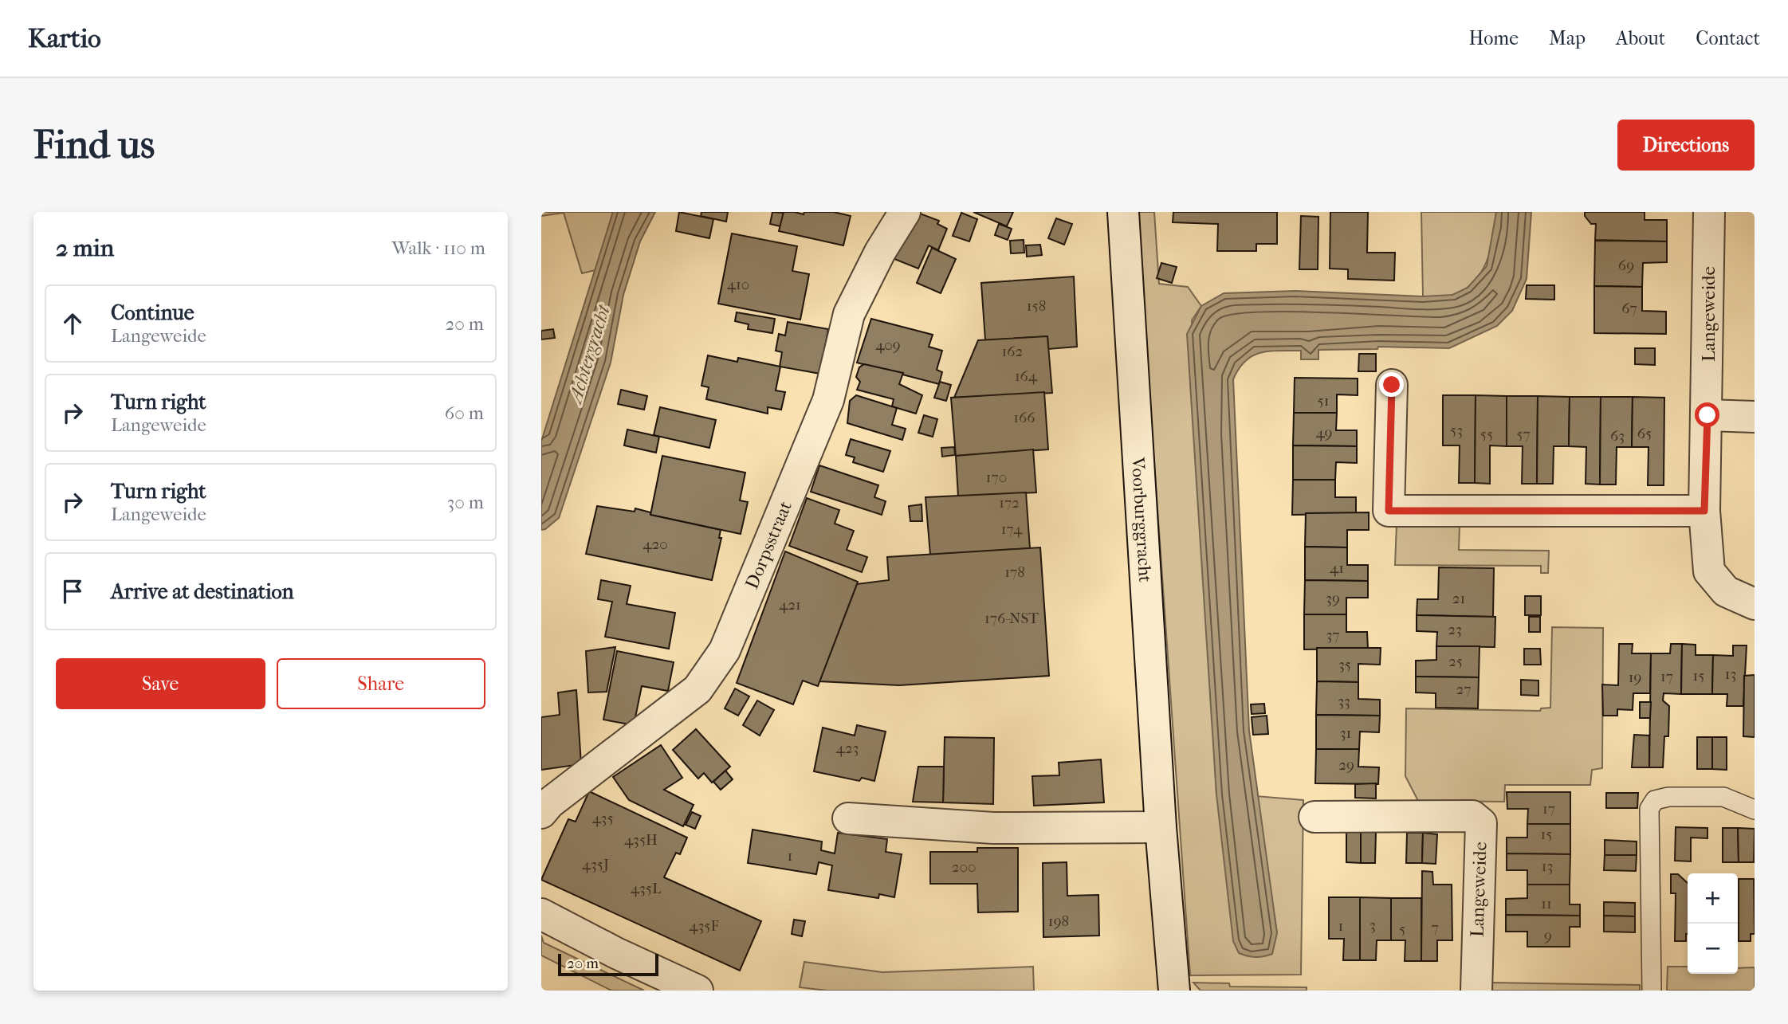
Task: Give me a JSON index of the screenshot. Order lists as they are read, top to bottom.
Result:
{
  "streets": {
    "street": ["Langeweide", "Voorburggracht", "Dorpsstraat"]
  },
  "water": ["Achtergracht"],
  "house_numbers": [
    "69",
    "410",
    "158",
    "67",
    "409",
    "162",
    "164",
    "51",
    "166",
    "53",
    "49",
    "65",
    "55",
    "57",
    "63",
    "170",
    "172",
    "174",
    "420",
    "41",
    "178",
    "39",
    "21",
    "421",
    "176-NST",
    "23",
    "37",
    "25",
    "35",
    "13",
    "15",
    "17",
    "19",
    "27",
    "33",
    "31",
    "423",
    "29",
    "17",
    "435",
    "15",
    "435H",
    "1",
    "435J",
    "13",
    "200",
    "435L",
    "11",
    "198",
    "3",
    "435F",
    "1",
    "7",
    "5",
    "9"
  ],
  "scale_bar": "20 m",
  "page": {
    "header": "Kartio",
    "nav": [
      "Home",
      "Map",
      "About",
      "Contact"
    ],
    "buttons": [
      "Directions",
      ["Save", "Share"]
    ],
    "title": "Find us",
    "heading": ["2 min", "Walk · 110 m"],
    "list": [
      ["Continue", "Langeweide", "20 m"],
      ["Turn right", "Langeweide", "60 m"],
      ["Turn right", "Langeweide", "30 m"],
      "Arrive at destination"
    ],
    "map_buttons": ["+", "−"],
    "scale": "20 m"
  }
}
